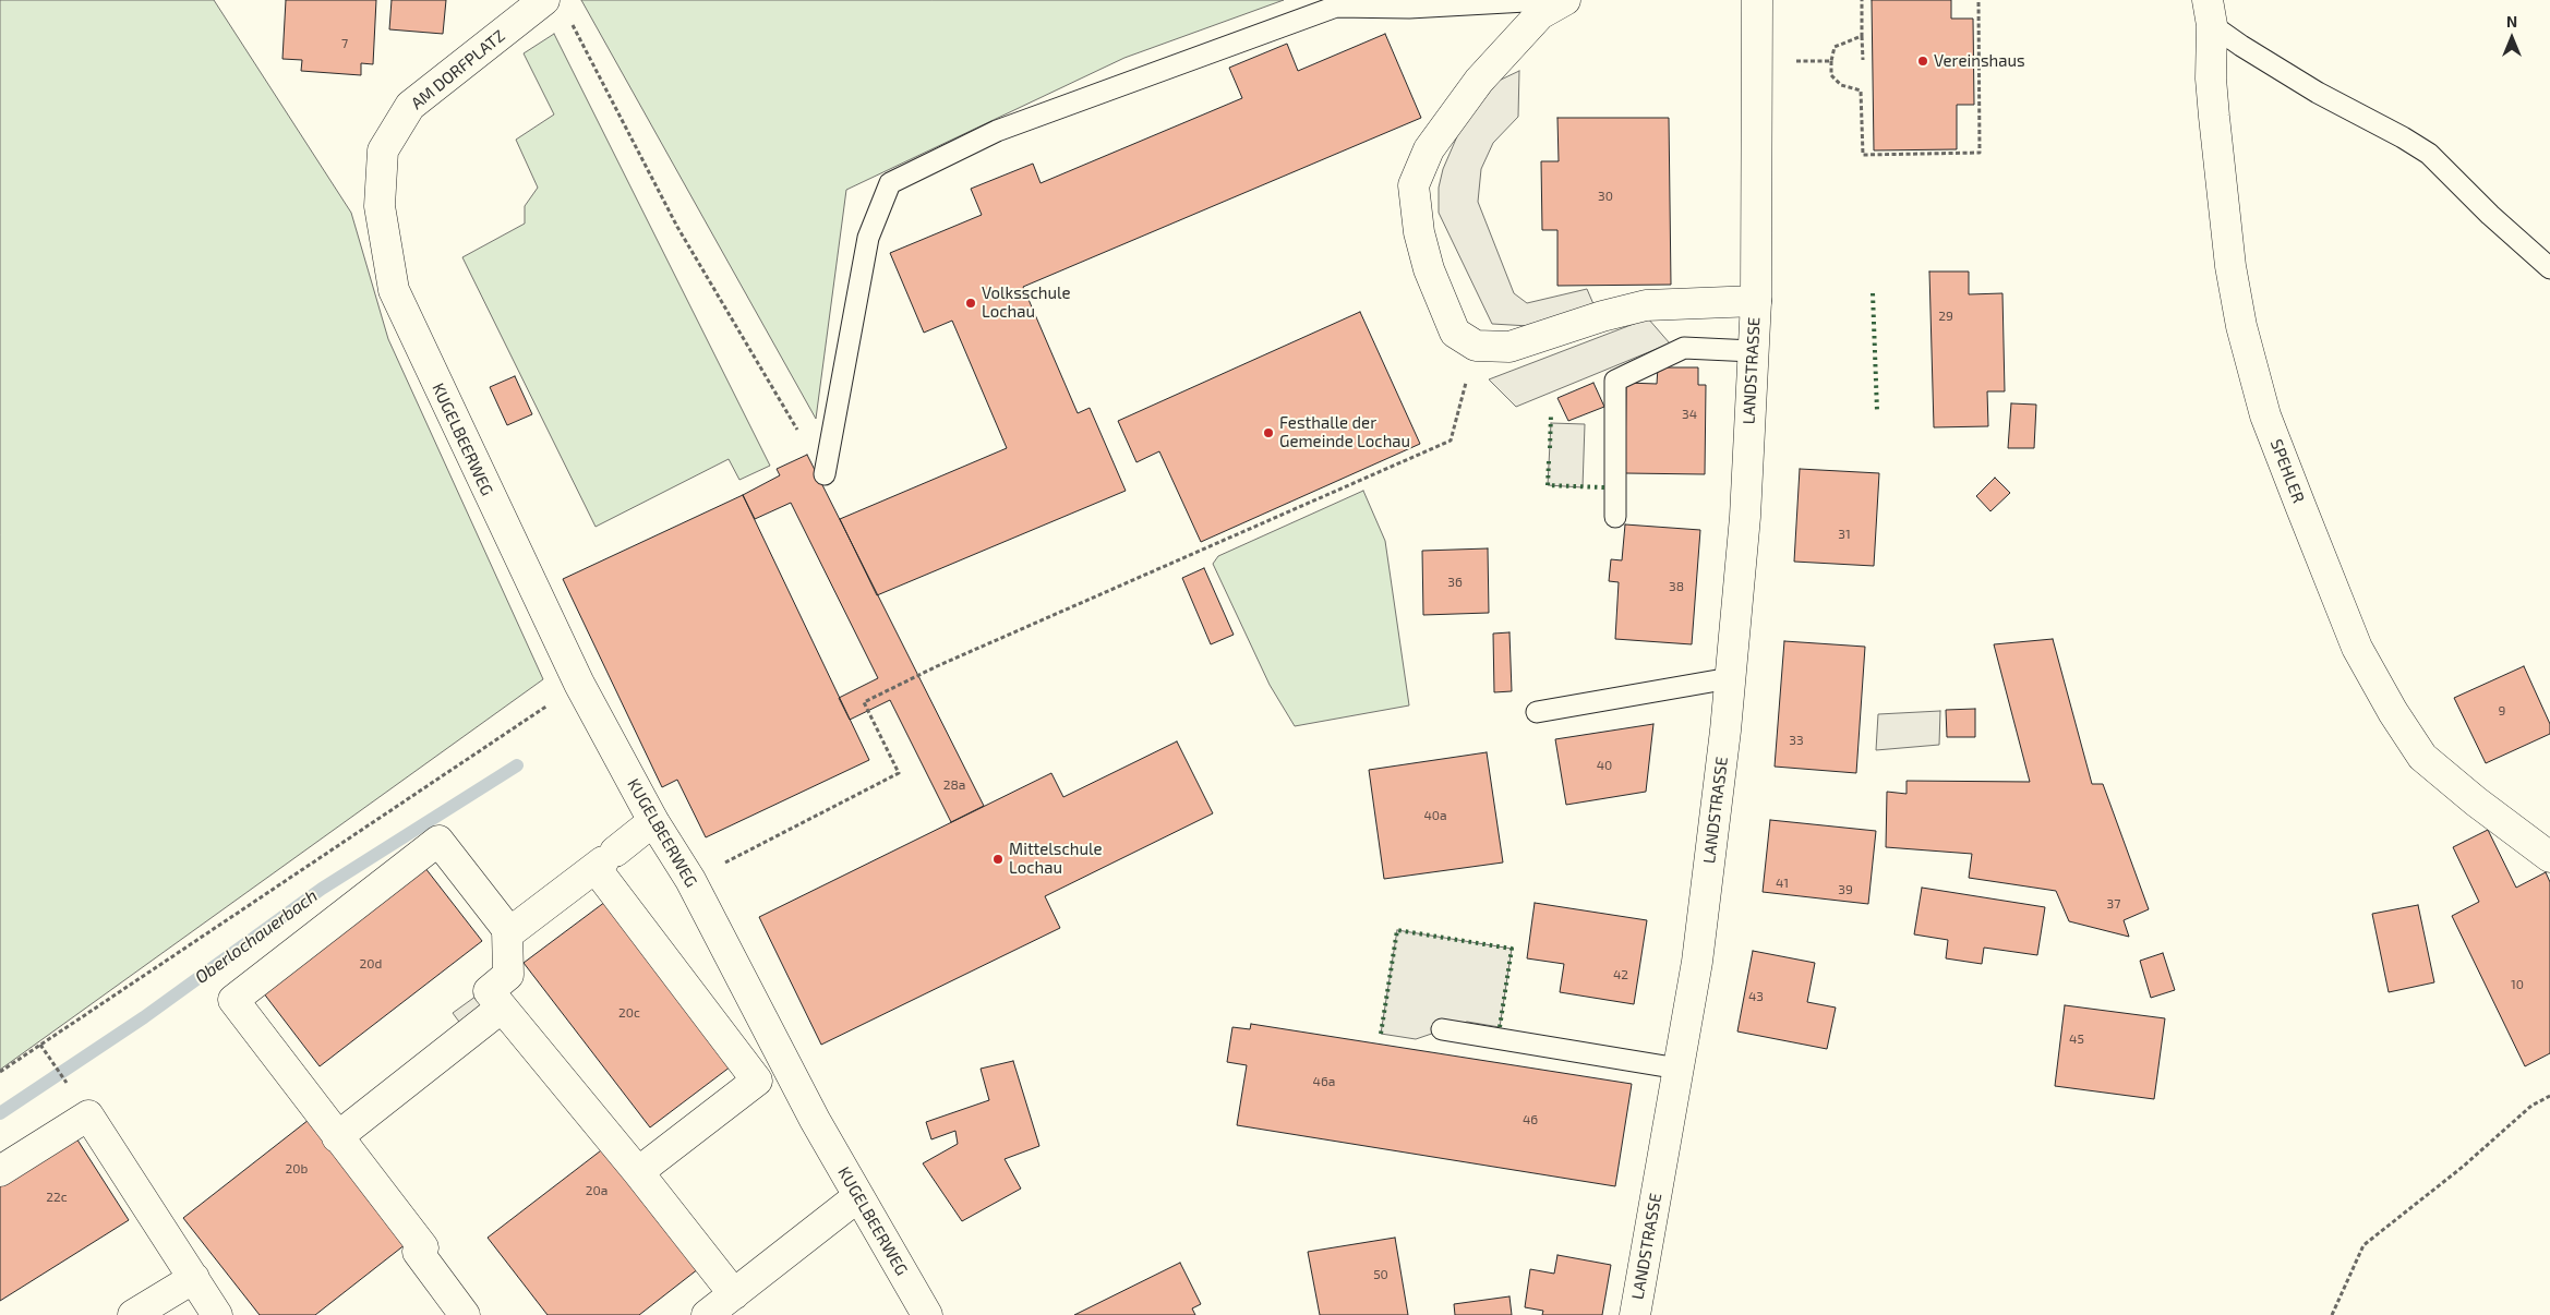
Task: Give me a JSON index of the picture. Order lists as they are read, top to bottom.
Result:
{
  "streets": {
    "street": [
      "AM DORFPLATZ",
      "LANDSTRASSE",
      "KUGELBEERWEG",
      "SPEHLER"
    ]
  },
  "crossings": [
    ["AM DORFPLATZ", "KUGELBEERWEG"]
  ],
  "water": ["Oberlochauerbach"],
  "places": [
    "Vereinshaus",
    "Volksschule Lochau",
    "Festhalle der Gemeinde Lochau",
    "Mittelschule Lochau"
  ],
  "house_numbers": [
    "7",
    "30",
    "29",
    "34",
    "31",
    "36",
    "38",
    "9",
    "33",
    "40",
    "28a",
    "40a",
    "41",
    "39",
    "37",
    "20d",
    "42",
    "10",
    "43",
    "20c",
    "45",
    "46a",
    "46",
    "20b",
    "20a",
    "22c",
    "50"
  ],
  "north": "top"
}
